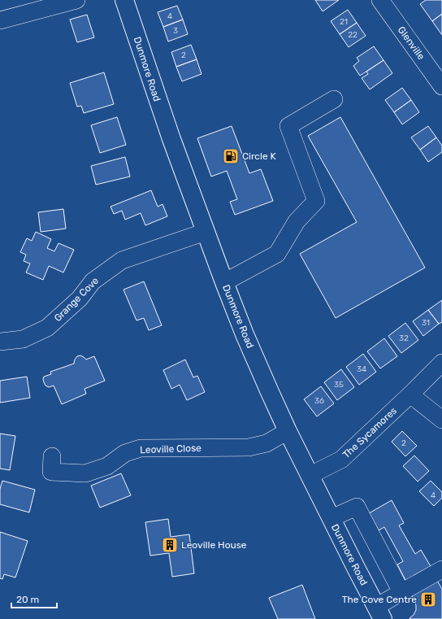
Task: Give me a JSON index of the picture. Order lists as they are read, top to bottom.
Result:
{
  "streets": {
    "main road": ["Dunmore Road"],
    "street": [
      "Glenville",
      "Grange Cove",
      "The Sycamores",
      "Leoville Close"
    ]
  },
  "crossings": [
    ["Dunmore Road", "Grange Cove"],
    ["Dunmore Road", "The Sycamores"],
    ["Dunmore Road", "Leoville Close"]
  ],
  "places": {
    "fuel station": ["Circle K"],
    "building": ["Leoville House", "The Cove Centre"]
  },
  "house_numbers": [
    "4",
    "21",
    "3",
    "22",
    "2",
    "31",
    "32",
    "34",
    "35",
    "36",
    "2",
    "4"
  ],
  "scale_bar": "20 m"
}
